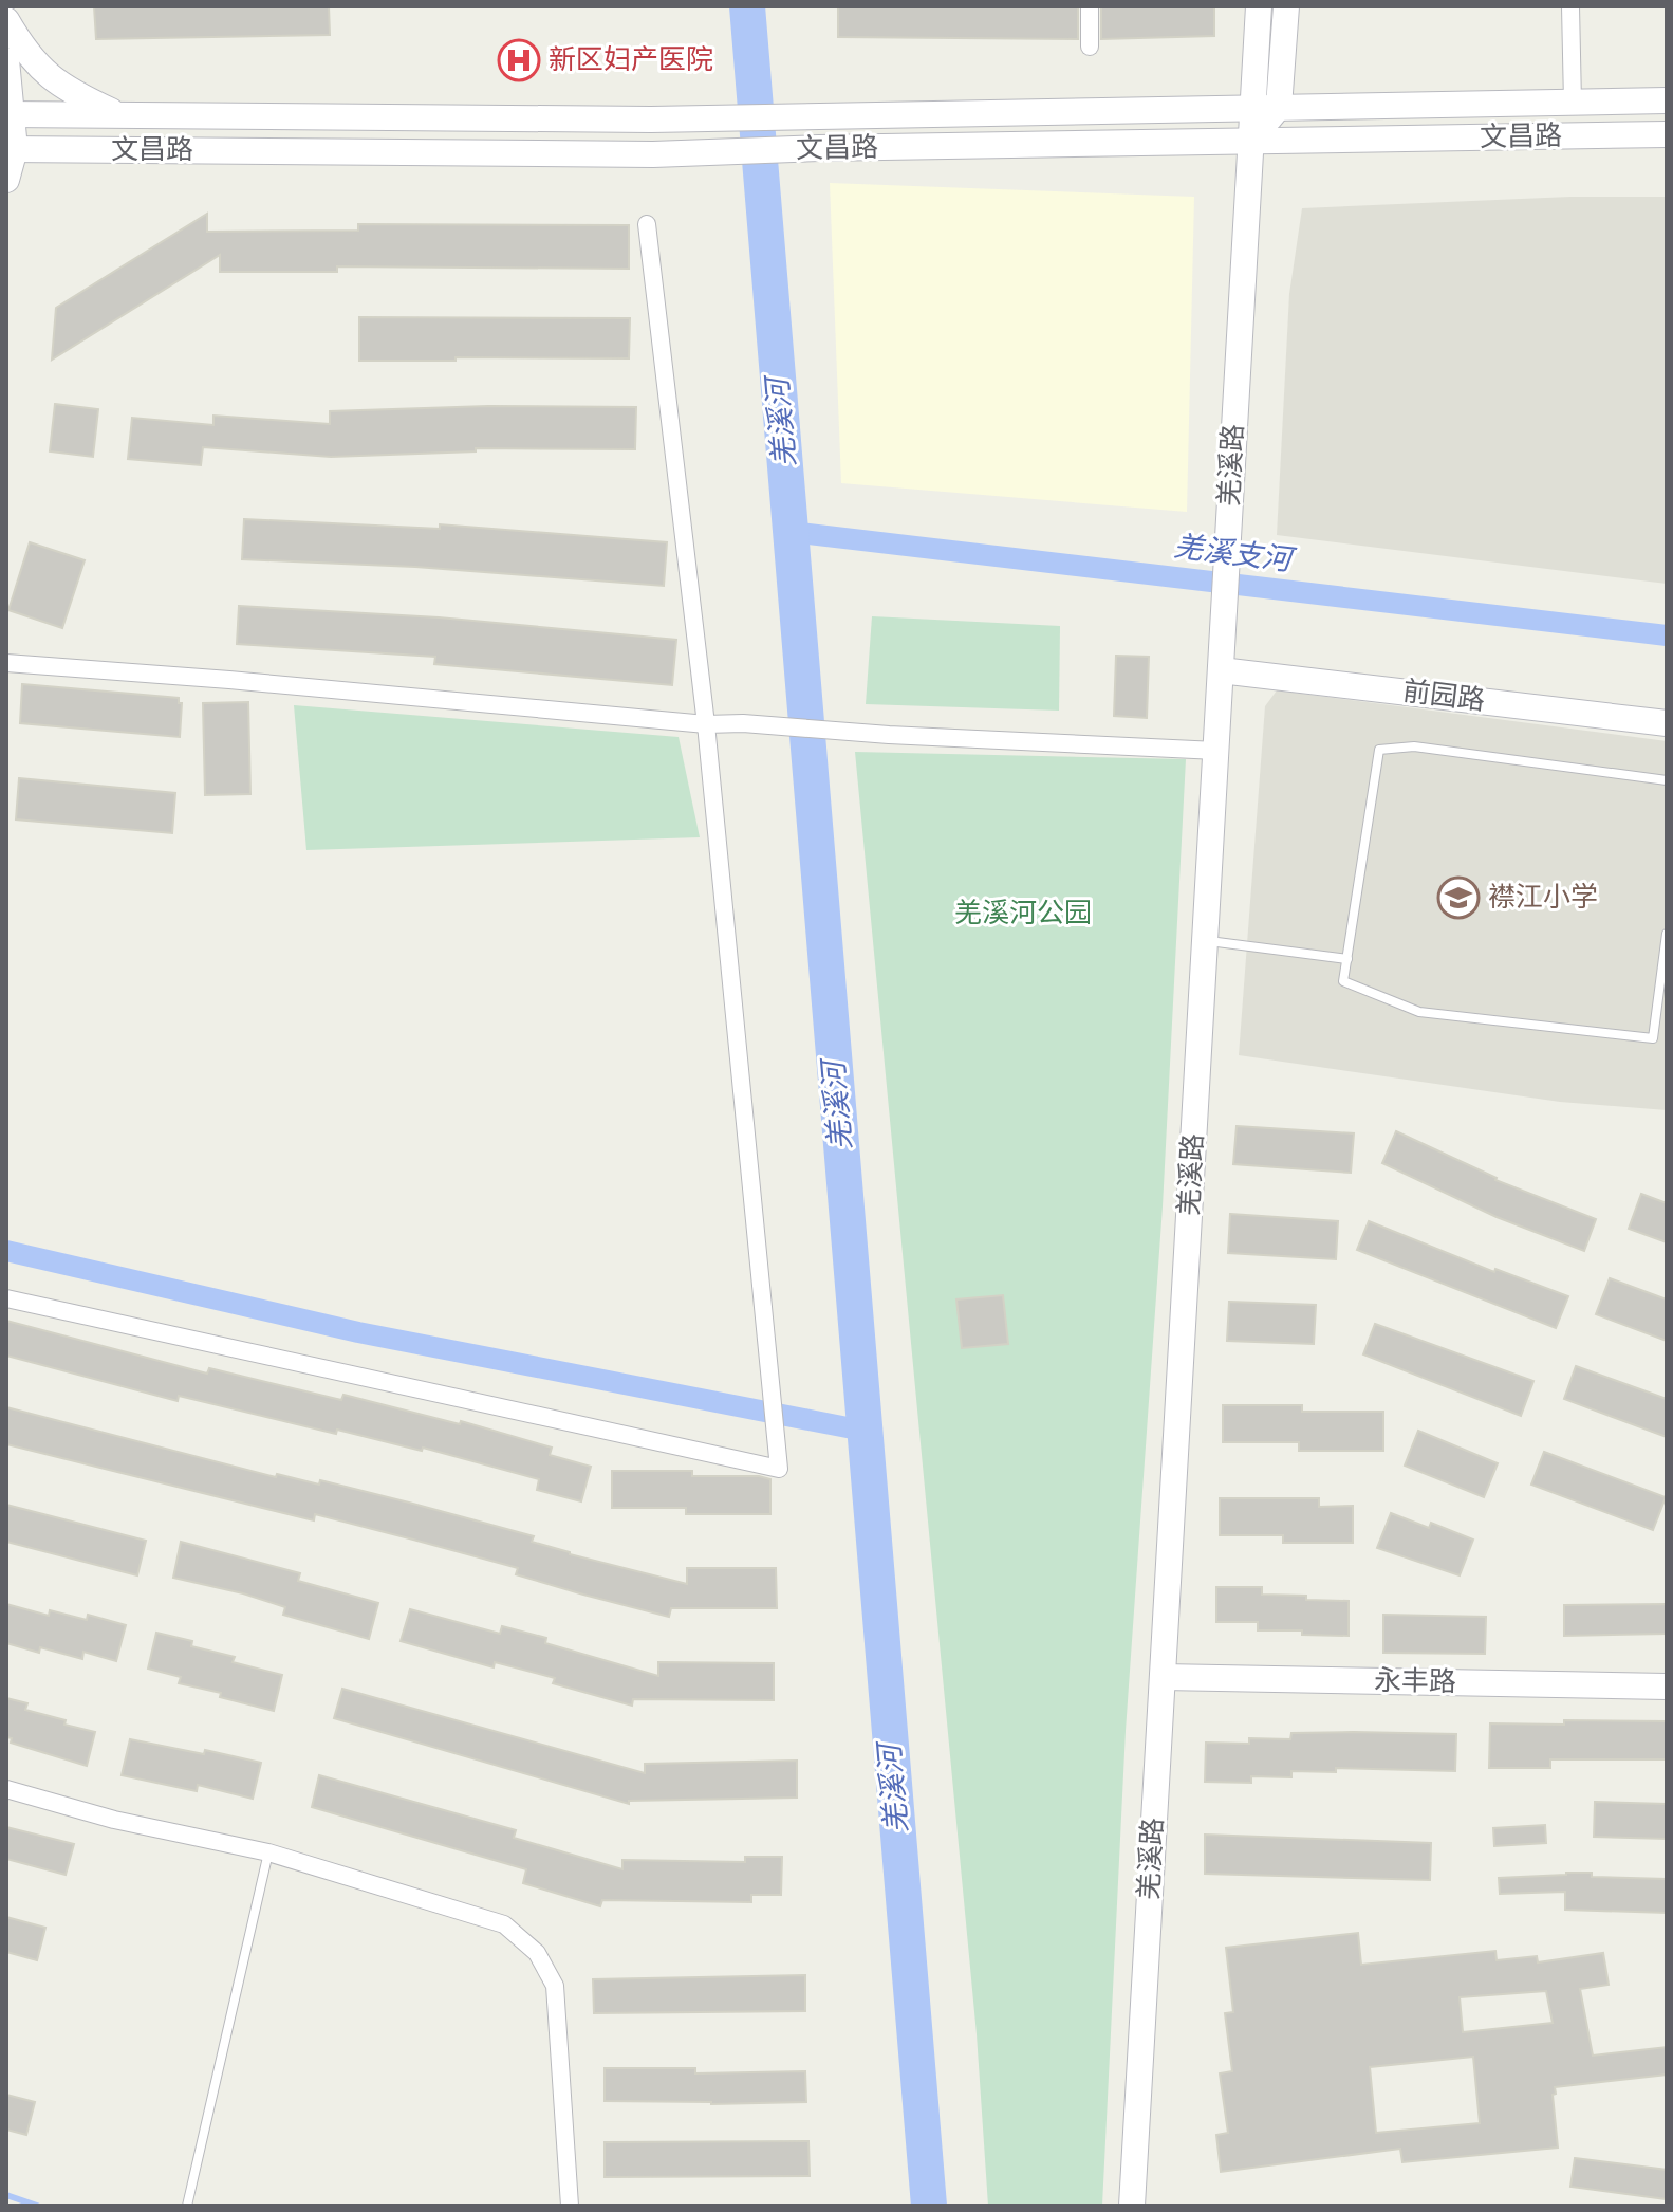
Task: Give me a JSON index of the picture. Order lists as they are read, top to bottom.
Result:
{
  "streets": {
    "main road": [
      "文昌路",
      "羌溪路",
      "前园路",
      "永丰路"
    ]
  },
  "crossings": [
    ["文昌路", "羌溪路"],
    ["羌溪路", "前园路"],
    ["羌溪路", "永丰路"]
  ],
  "water": ["羌溪河", "羌溪支河"],
  "parks": ["羌溪河公园"],
  "places": {
    "hospital": ["新区妇产医院"],
    "school or university": ["襟江小学"]
  }
}
